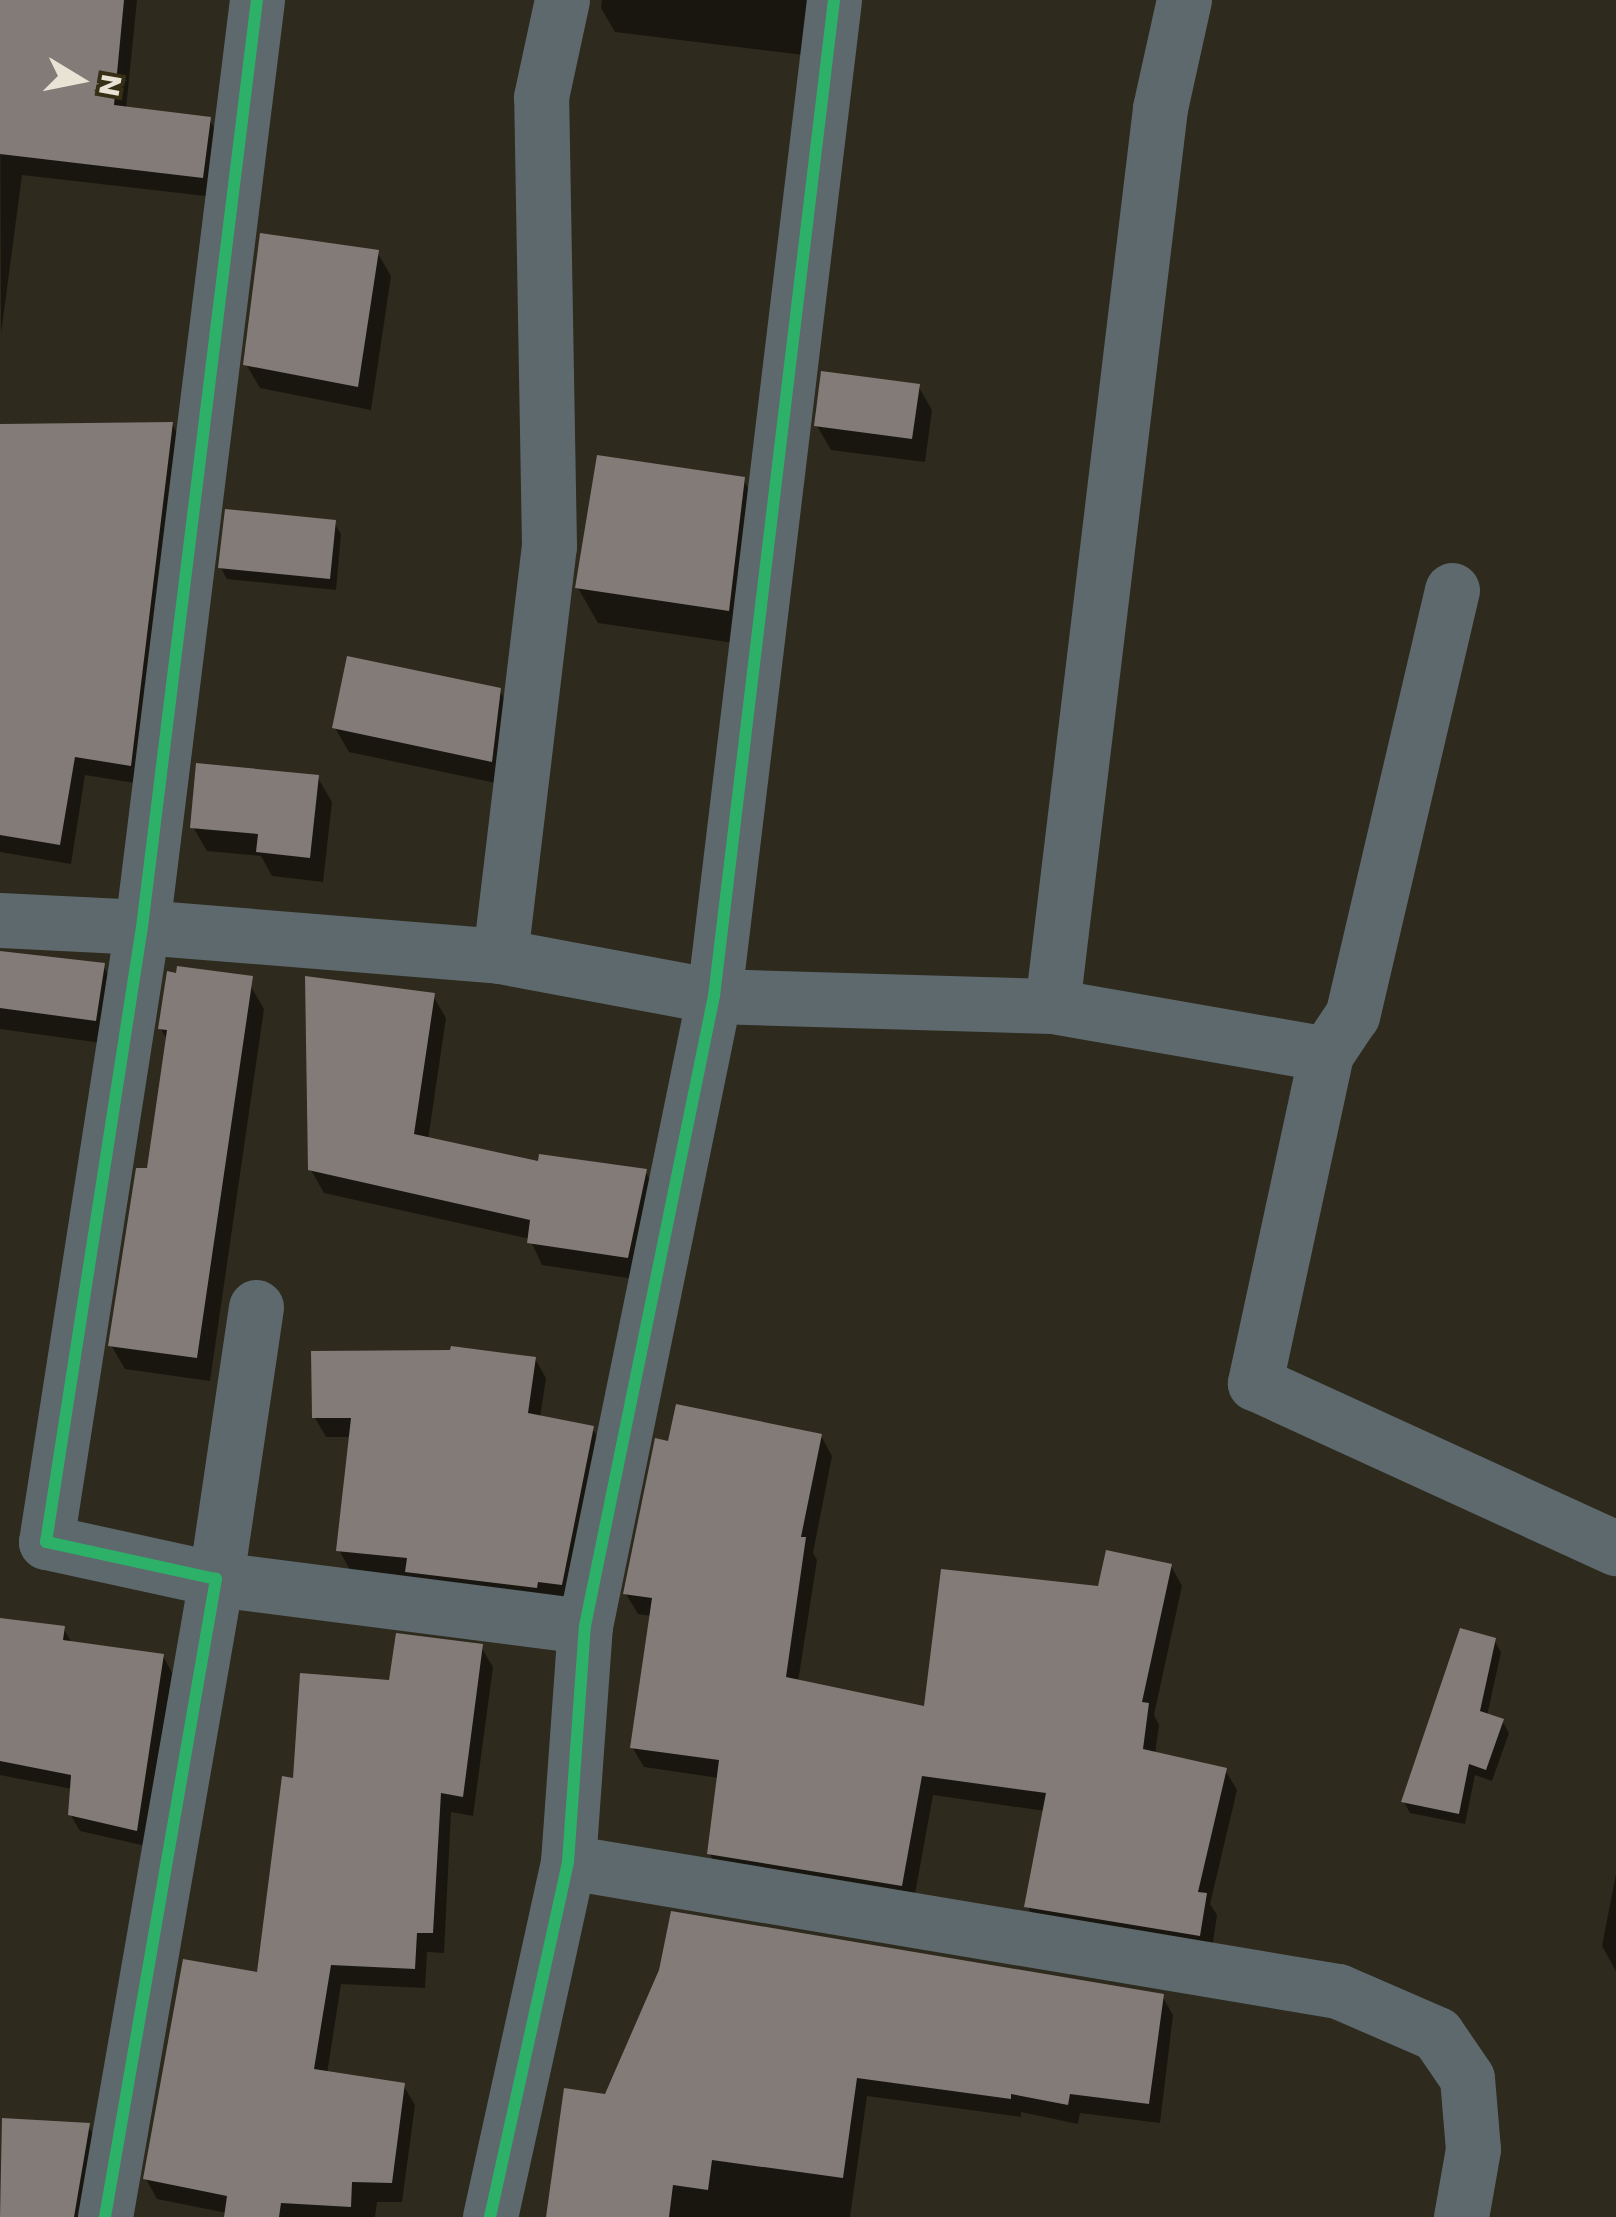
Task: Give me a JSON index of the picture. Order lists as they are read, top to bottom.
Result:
{
  "north": "right"
}
